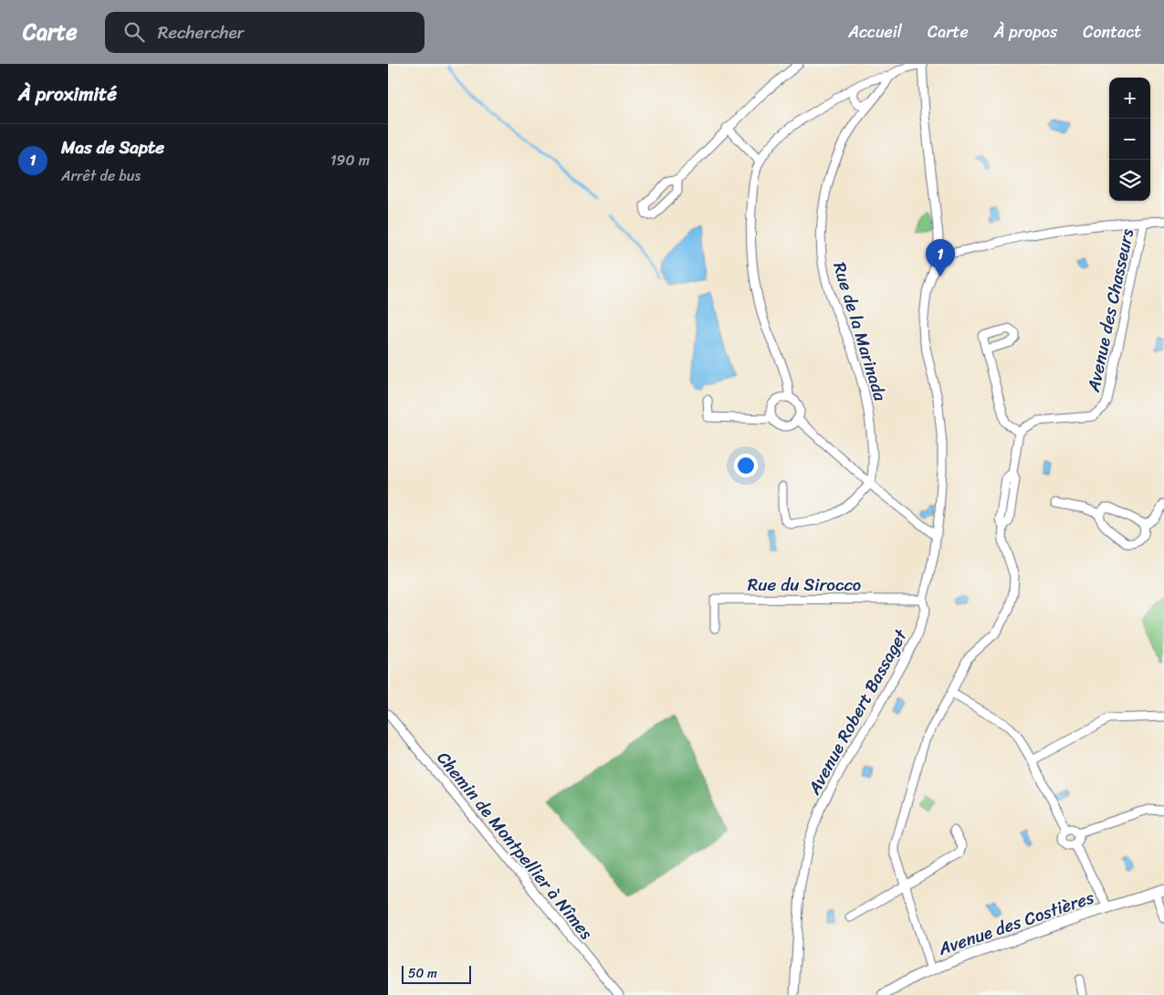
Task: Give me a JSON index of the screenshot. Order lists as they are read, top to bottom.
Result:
{
  "streets": {
    "street": [
      "Avenue des Chasseurs",
      "Rue de la Marinada",
      "Rue du Sirocco",
      "Avenue Robert Bassaget",
      "Chemin de Montpellier à Nîmes",
      "Avenue des Costières"
    ]
  },
  "crossings": [
    ["Rue du Sirocco", "Avenue Robert Bassaget"]
  ],
  "scale_bar": "50 m",
  "page": {
    "header": "Carte",
    "search": "Rechercher",
    "nav": [
      "Accueil",
      "Carte",
      "À propos",
      "Contact"
    ],
    "heading": "À proximité",
    "map_buttons": ["+", "−"],
    "list": [
      {
        "mark": "1",
        "name": "Mas de Sapte",
        "note": "Arrêt de bus",
        "value": "190 m"
      }
    ],
    "pins": "1",
    "scale": "50 m"
  }
}
